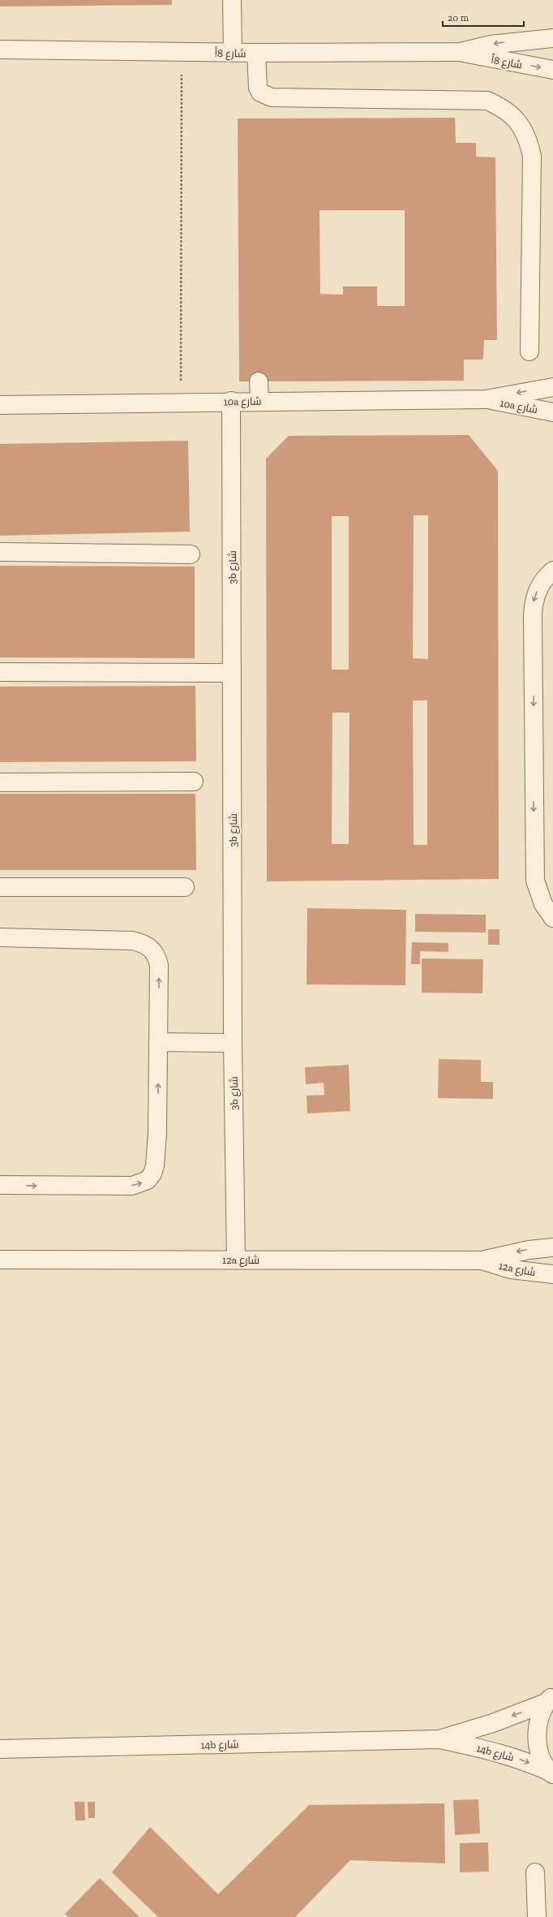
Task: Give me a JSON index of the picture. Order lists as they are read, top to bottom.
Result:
{
  "streets": {
    "street": [
      "شارع 8أ",
      "10a شارع",
      "3b شارع",
      "12a شارع",
      "14b شارع"
    ]
  },
  "crossings": [
    ["10a شارع", "3b شارع"],
    ["3b شارع", "12a شارع"]
  ],
  "scale_bar": "20 m"
}
